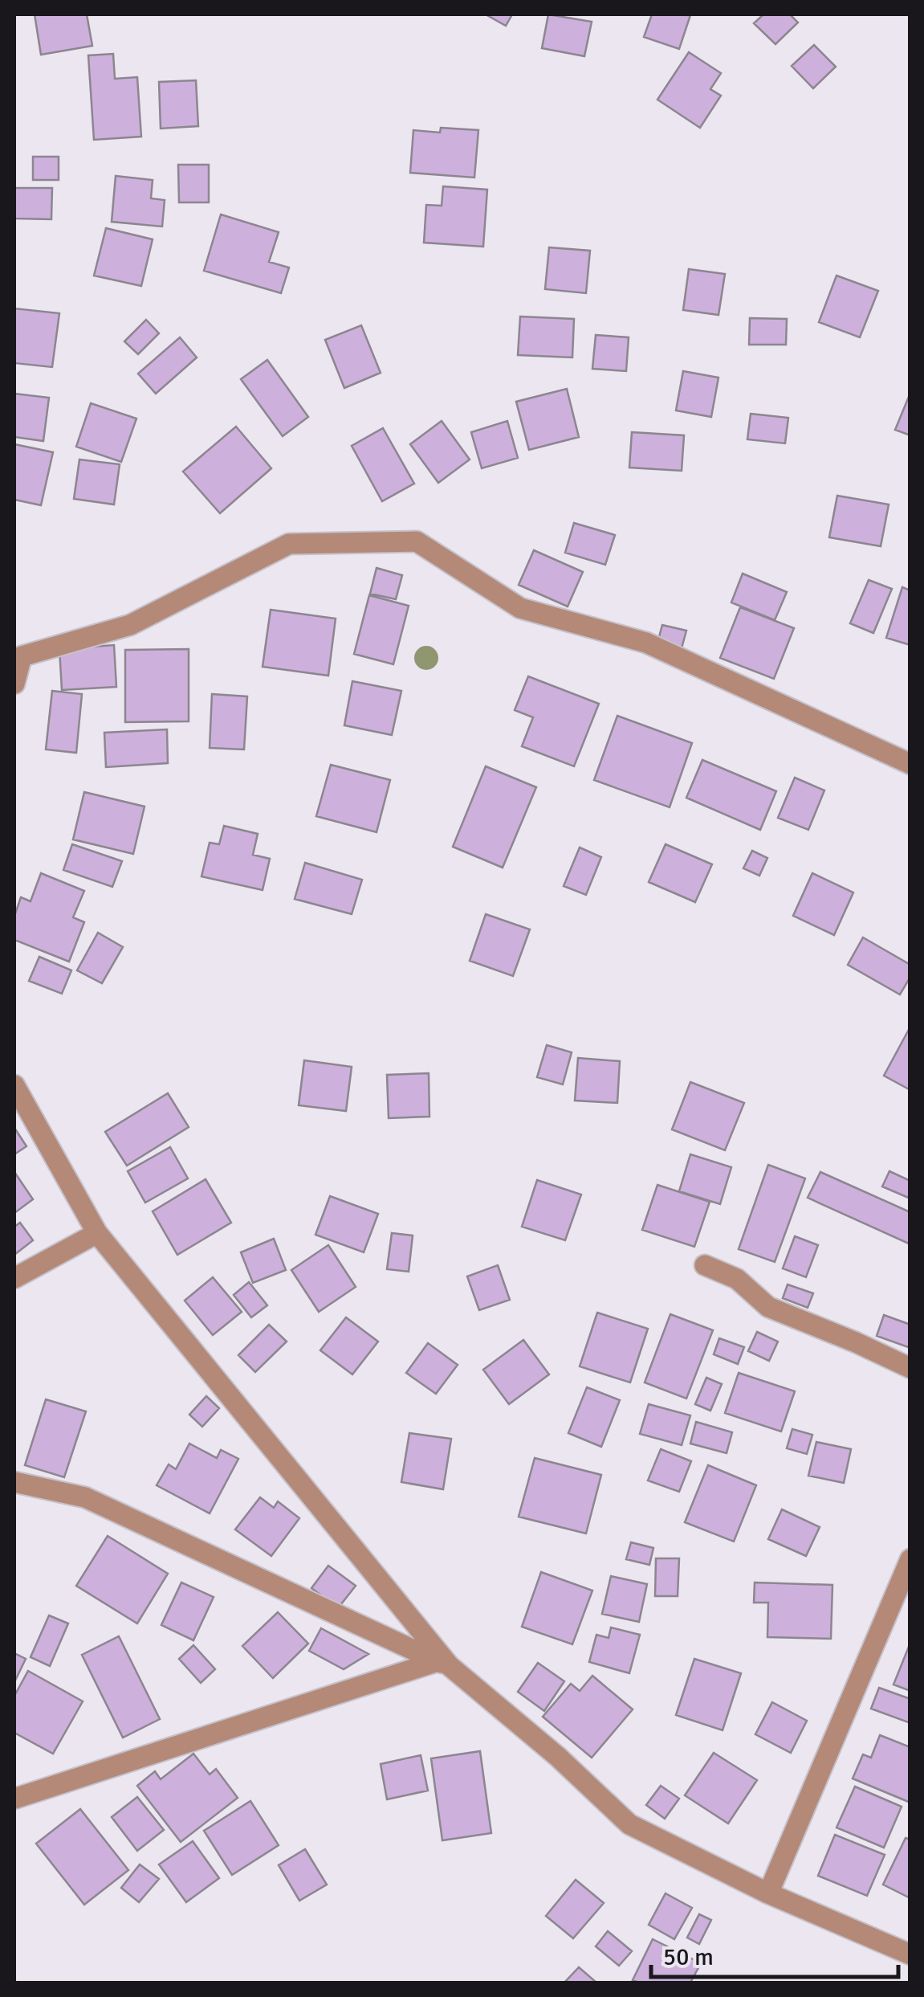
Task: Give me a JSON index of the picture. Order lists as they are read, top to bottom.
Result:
{
  "scale_bar": "50 m"
}
